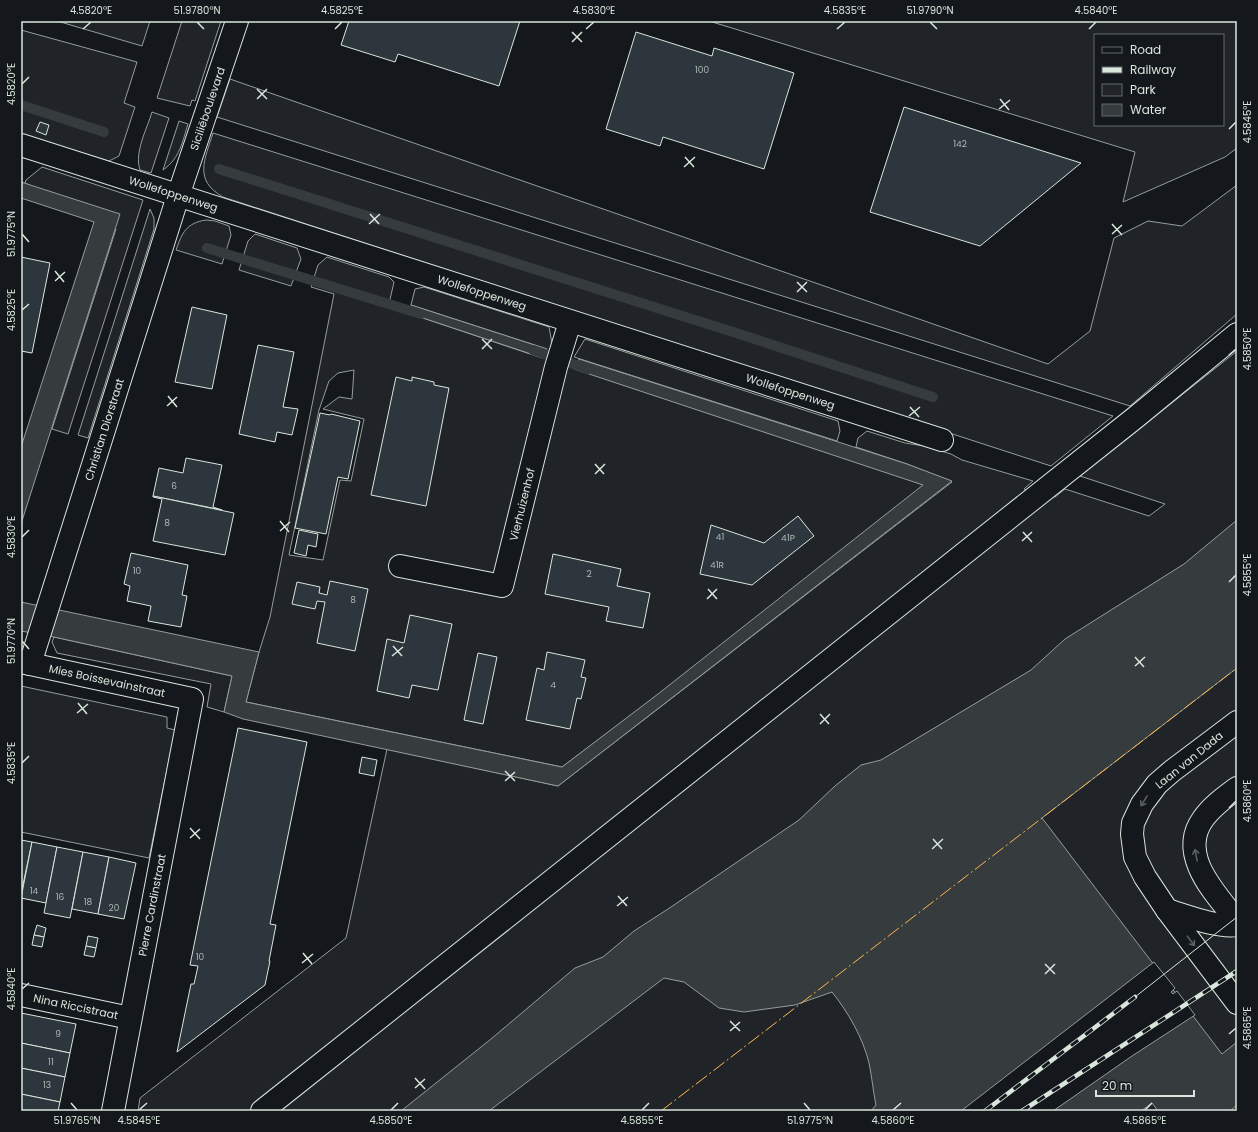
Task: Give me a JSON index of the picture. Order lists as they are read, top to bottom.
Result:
{
  "streets": {
    "street": [
      "Siciliëboulevard",
      "Wollefoppenweg",
      "Christian Diorstraat",
      "Vierhuizenhof",
      "Mies Boissevainstraat",
      "Laan van Dada",
      "Pierre Cardinstraat",
      "Nina Riccistraat"
    ]
  },
  "crossings": [
    ["Siciliëboulevard", "Wollefoppenweg"],
    ["Siciliëboulevard", "Christian Diorstraat"],
    ["Wollefoppenweg", "Christian Diorstraat"],
    ["Wollefoppenweg", "Vierhuizenhof"],
    ["Christian Diorstraat", "Mies Boissevainstraat"],
    ["Mies Boissevainstraat", "Pierre Cardinstraat"],
    ["Pierre Cardinstraat", "Nina Riccistraat"]
  ],
  "house_numbers": [
    "100",
    "142",
    "6",
    "8",
    "41",
    "41P",
    "41R",
    "10",
    "2",
    "8",
    "4",
    "14",
    "16",
    "18",
    "20",
    "10",
    "9",
    "11",
    "13"
  ],
  "legend": [
    "Road",
    "Railway",
    "Park",
    "Water"
  ],
  "scale_bar": "20 m",
  "coordinates": [
    "4.5820°E",
    "51.9780°N",
    "4.5825°E",
    "4.5830°E",
    "4.5835°E",
    "51.9790°N",
    "4.5840°E",
    "4.5845°E",
    "51.9775°N",
    "4.5850°E",
    "4.5855°E",
    "51.9770°N",
    "4.5860°E",
    "4.5865°E",
    "51.9765°N"
  ]
}
